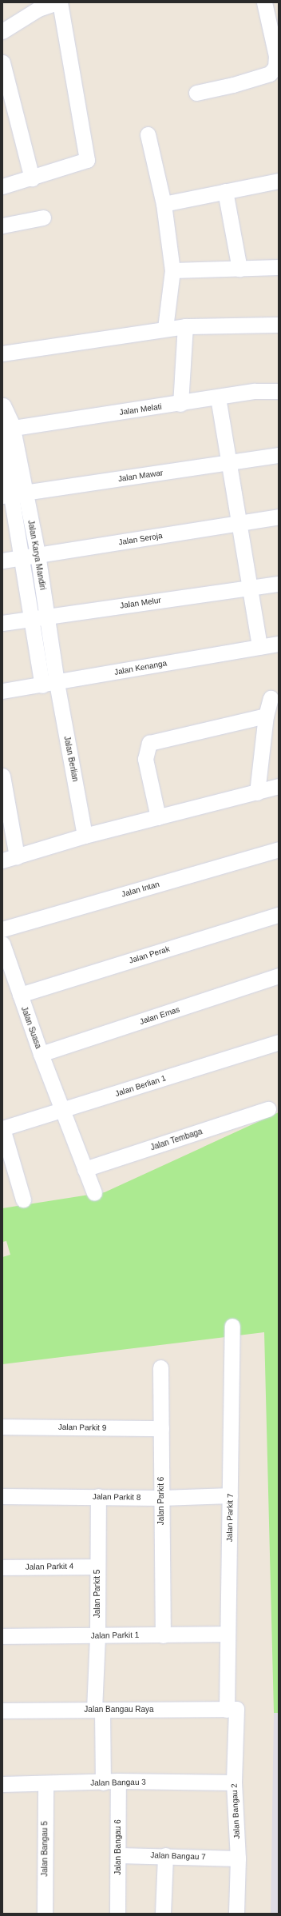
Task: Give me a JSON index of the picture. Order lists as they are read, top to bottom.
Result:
{
  "streets": {
    "street": [
      "Jalan Melati",
      "Jalan Mawar",
      "Jalan Seroja",
      "Jalan Karya Mandiri",
      "Jalan Melur",
      "Jalan Kenanga",
      "Jalan Berlian",
      "Jalan Intan",
      "Jalan Perak",
      "Jalan Emas",
      "Jalan Suasa",
      "Jalan Berlian 1",
      "Jalan Tembaga",
      "Jalan Parkit 9",
      "Jalan Parkit 8",
      "Jalan Parkit 6",
      "Jalan Parkit 7",
      "Jalan Parkit 4",
      "Jalan Parkit 5",
      "Jalan Parkit 1",
      "Jalan Bangau Raya",
      "Jalan Bangau 3",
      "Jalan Bangau 2",
      "Jalan Bangau 6",
      "Jalan Bangau 5",
      "Jalan Bangau 7"
    ]
  },
  "crossings": [
    ["Jalan Melati", "Jalan Karya Mandiri"],
    ["Jalan Mawar", "Jalan Karya Mandiri"],
    ["Jalan Seroja", "Jalan Karya Mandiri"],
    ["Jalan Karya Mandiri", "Jalan Melur"],
    ["Jalan Karya Mandiri", "Jalan Kenanga"],
    ["Jalan Karya Mandiri", "Jalan Berlian"],
    ["Jalan Kenanga", "Jalan Berlian"],
    ["Jalan Perak", "Jalan Suasa"],
    ["Jalan Emas", "Jalan Suasa"],
    ["Jalan Suasa", "Jalan Berlian 1"],
    ["Jalan Parkit 9", "Jalan Parkit 6"],
    ["Jalan Parkit 8", "Jalan Parkit 6"],
    ["Jalan Parkit 8", "Jalan Parkit 7"],
    ["Jalan Parkit 8", "Jalan Parkit 5"],
    ["Jalan Parkit 6", "Jalan Parkit 1"],
    ["Jalan Parkit 7", "Jalan Parkit 1"],
    ["Jalan Parkit 7", "Jalan Bangau Raya"],
    ["Jalan Parkit 7", "Jalan Bangau 2"],
    ["Jalan Parkit 4", "Jalan Parkit 5"],
    ["Jalan Parkit 5", "Jalan Parkit 1"],
    ["Jalan Parkit 5", "Jalan Bangau Raya"],
    ["Jalan Parkit 5", "Jalan Bangau 6"],
    ["Jalan Bangau Raya", "Jalan Bangau 2"],
    ["Jalan Bangau Raya", "Jalan Bangau 6"],
    ["Jalan Bangau 3", "Jalan Bangau 2"],
    ["Jalan Bangau 3", "Jalan Bangau 6"],
    ["Jalan Bangau 3", "Jalan Bangau 5"],
    ["Jalan Bangau 2", "Jalan Bangau 7"],
    ["Jalan Bangau 6", "Jalan Bangau 7"]
  ]
}
